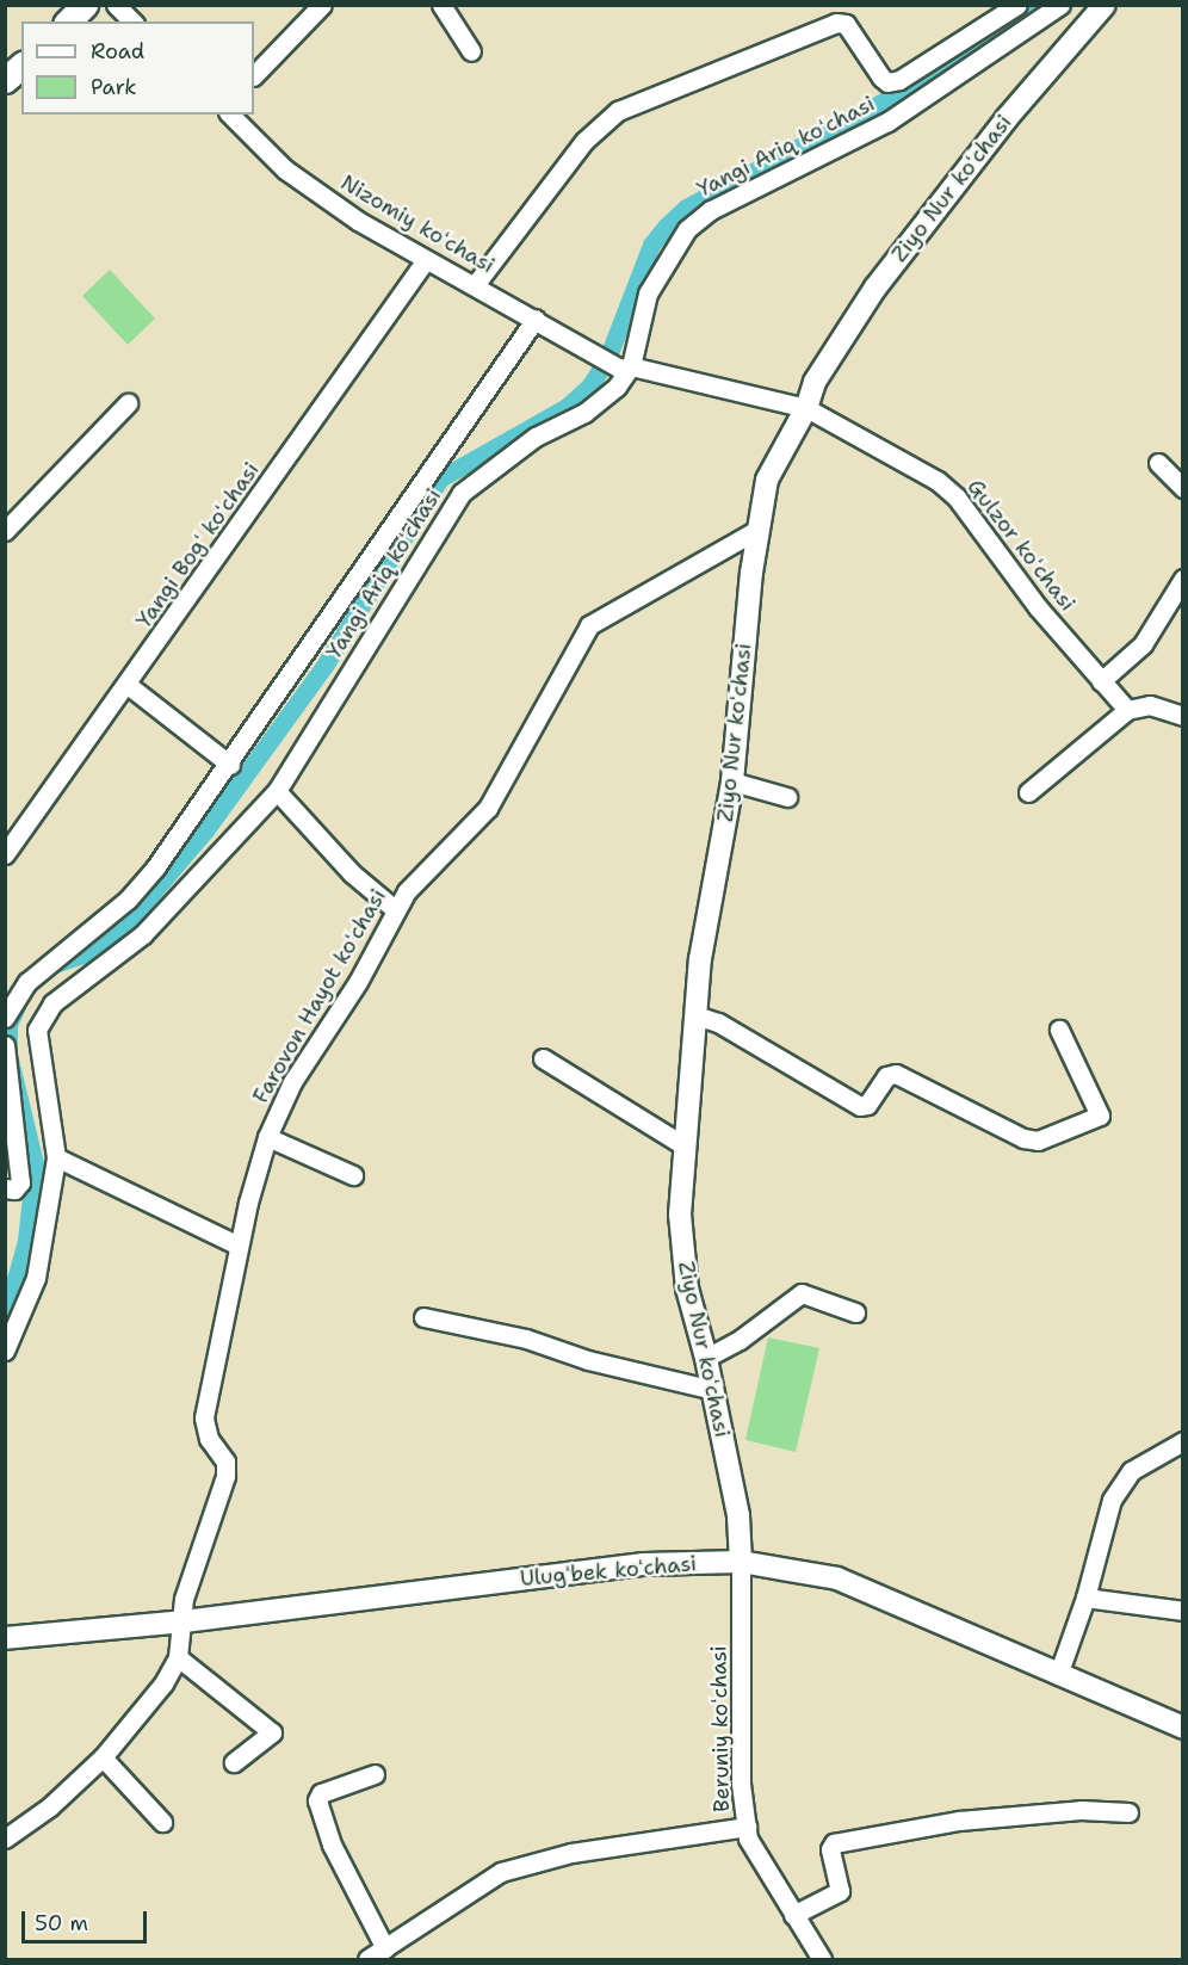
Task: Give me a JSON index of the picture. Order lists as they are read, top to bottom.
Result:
{
  "streets": {
    "street": [
      "Yangi Ariq koʻchasi",
      "Ziyo Nur koʻchasi",
      "Nizomiy koʻchasi",
      "Yangi Bogʻ koʻchasi",
      "Gulzor koʻchasi",
      "Farovon Hayot koʻchasi",
      "Ulugʻbek koʻchasi",
      "Beruniy koʻchasi"
    ]
  },
  "crossings": [
    ["Yangi Ariq koʻchasi", "Nizomiy koʻchasi"],
    ["Yangi Ariq koʻchasi", "Gulzor koʻchasi"],
    ["Ziyo Nur koʻchasi", "Gulzor koʻchasi"],
    ["Ziyo Nur koʻchasi", "Farovon Hayot koʻchasi"],
    ["Ziyo Nur koʻchasi", "Ulugʻbek koʻchasi"],
    ["Ziyo Nur koʻchasi", "Beruniy koʻchasi"],
    ["Nizomiy koʻchasi", "Yangi Bogʻ koʻchasi"],
    ["Nizomiy koʻchasi", "Gulzor koʻchasi"],
    ["Farovon Hayot koʻchasi", "Ulugʻbek koʻchasi"],
    ["Ulugʻbek koʻchasi", "Beruniy koʻchasi"]
  ],
  "legend": ["Road", "Park"],
  "scale_bar": "50 m"
}
